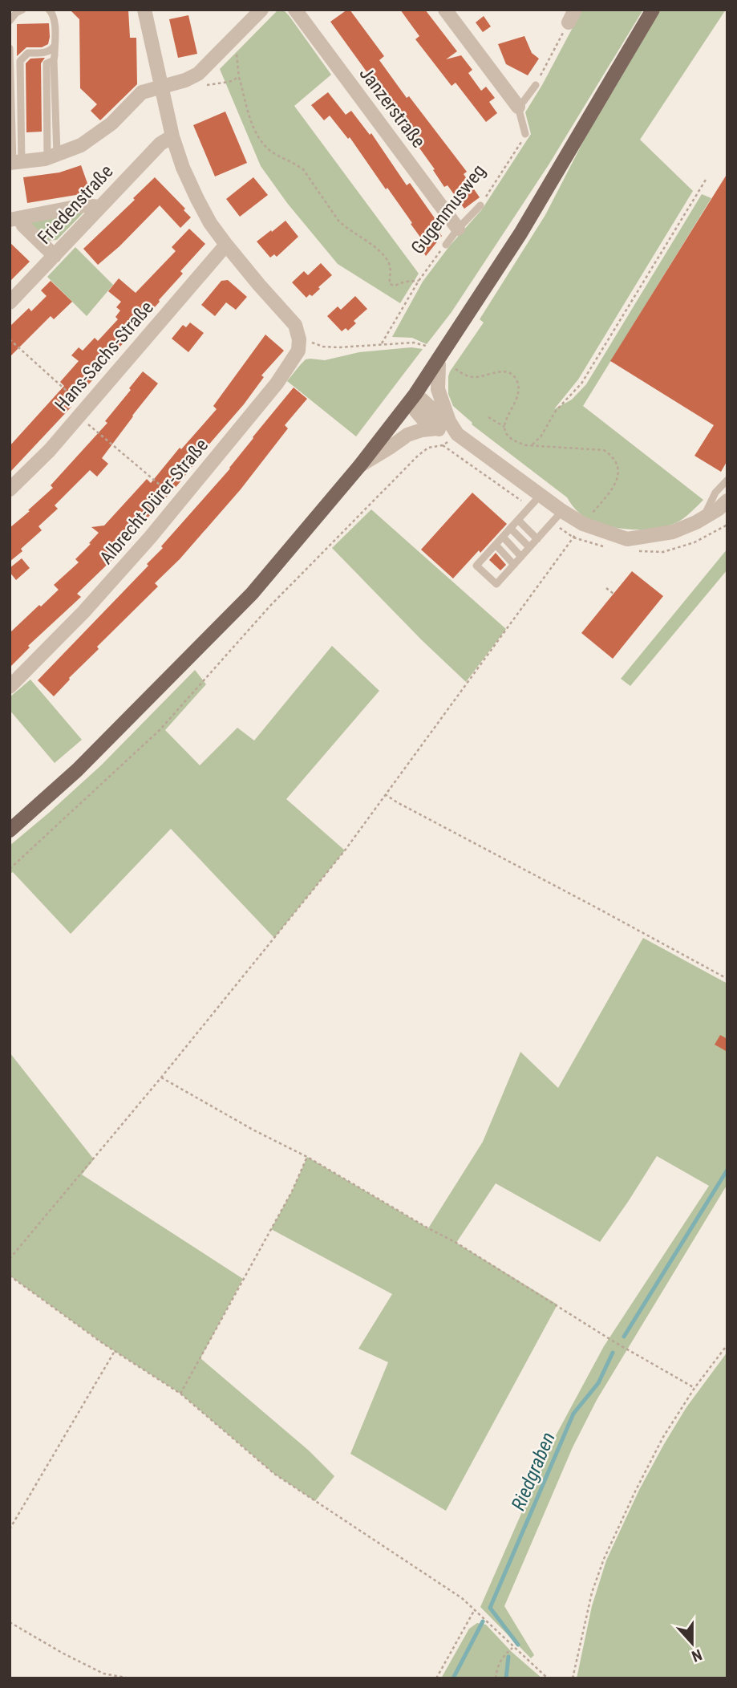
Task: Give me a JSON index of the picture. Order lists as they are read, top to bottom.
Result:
{
  "streets": {
    "street": [
      "Janzerstraße",
      "Friedenstraße",
      "Hans-Sachs-Straße",
      "Albrecht-Dürer-Straße"
    ],
    "lane": ["Gugenmusweg"]
  },
  "crossings": [
    ["Janzerstraße", "Gugenmusweg"]
  ],
  "water": ["Riedgraben"],
  "north": "bottom"
}
